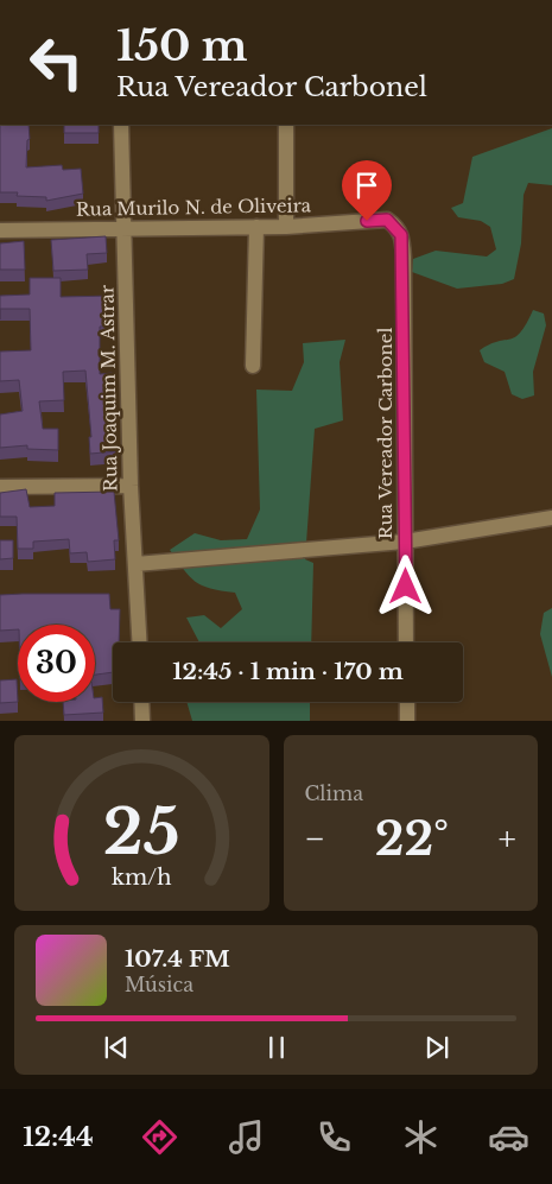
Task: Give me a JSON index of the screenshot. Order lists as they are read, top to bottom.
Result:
{
  "streets": {
    "street": ["Rua Murilo N. de Oliveira", "Rua Joaquim M. Astrar", "Rua Vereador Carbonel"]
  },
  "crossings": [
    ["Rua Murilo N. de Oliveira", "Rua Joaquim M. Astrar"],
    ["Rua Murilo N. de Oliveira", "Rua Vereador Carbonel"]
  ],
  "page": {
    "turn": ["150 m", "Rua Vereador Carbonel"],
    "limit": "30",
    "trip": "12:45 · 1 min · 170 m",
    "tile": "Clima",
    "heat": ["−", "22°", "+"],
    "song": ["107.4 FM", "Música"],
    "tabs": "12:44",
    "gauge": ["25", "km/h"]
  }
}
